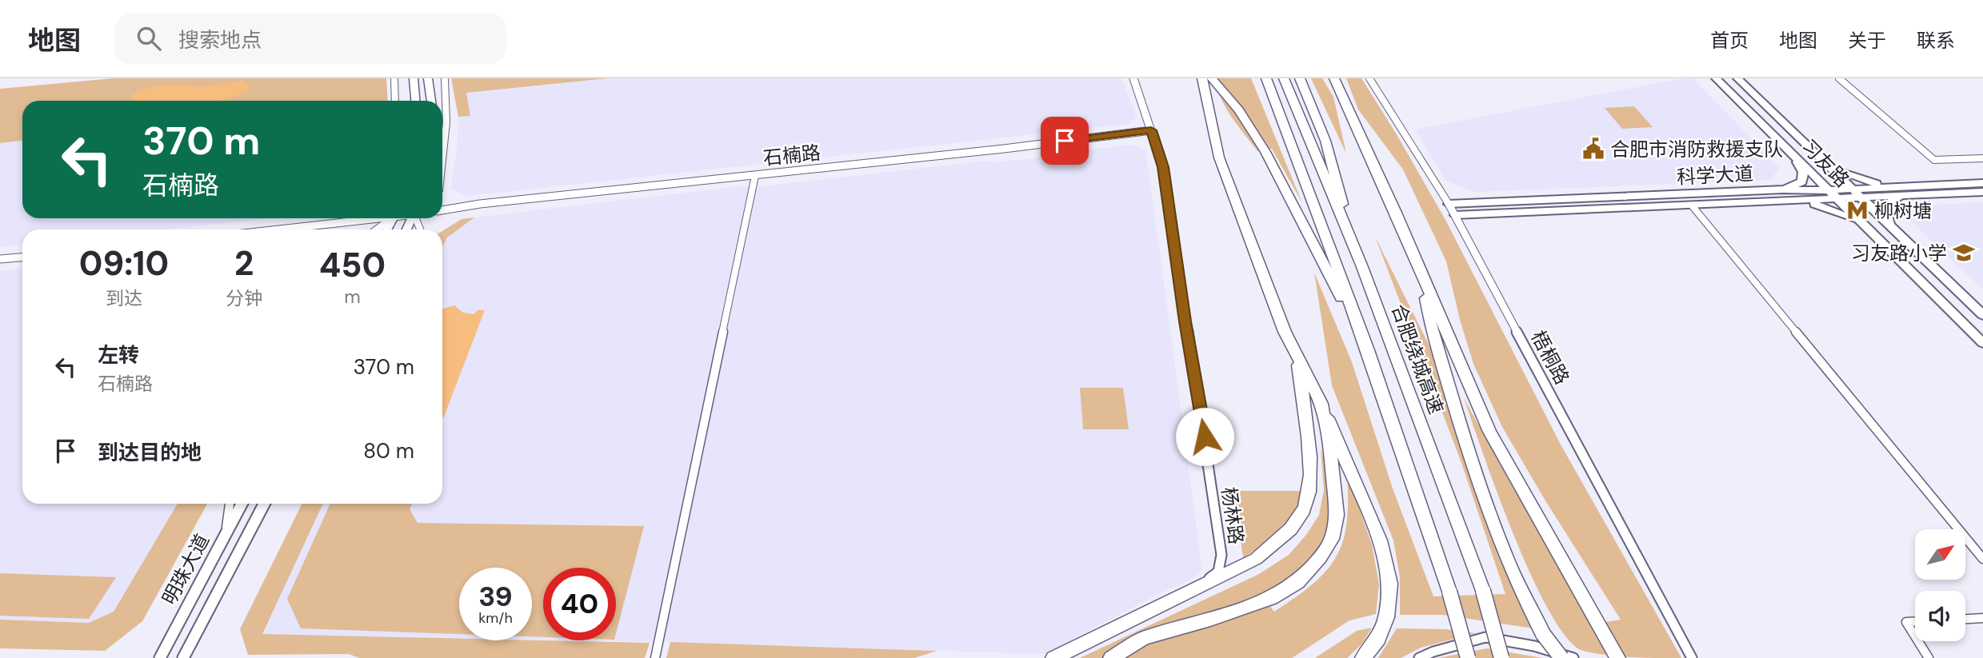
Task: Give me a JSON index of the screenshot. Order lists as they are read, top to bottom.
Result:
{
  "streets": {
    "highway": ["合肥绕城高速"],
    "main road": ["习友路", "科学大道", "明珠大道"],
    "street": ["石楠路", "梧桐路", "杨林路"]
  },
  "crossings": [
    ["石楠路", "杨林路"],
    ["习友路", "科学大道"],
    ["科学大道", "梧桐路"]
  ],
  "places": {
    "public building": ["合肥市消防救援支队"],
    "metro station": ["柳树塘"],
    "school or university": ["习友路小学"]
  },
  "north": "top right",
  "page": {
    "header": "地图",
    "search": "搜索地点",
    "nav": [
      "首页",
      "地图",
      "关于",
      "联系"
    ],
    "turn": ["370 m", "石楠路"],
    "eta": [
      "09:10",
      "到达",
      "2",
      "分钟",
      "450",
      "m"
    ],
    "list": [
      {
        "name": "左转",
        "note": "石楠路",
        "value": "370 m"
      },
      {
        "name": "到达目的地",
        "value": "80 m"
      }
    ],
    "speed": "39 km/h",
    "limit": "40"
  }
}
